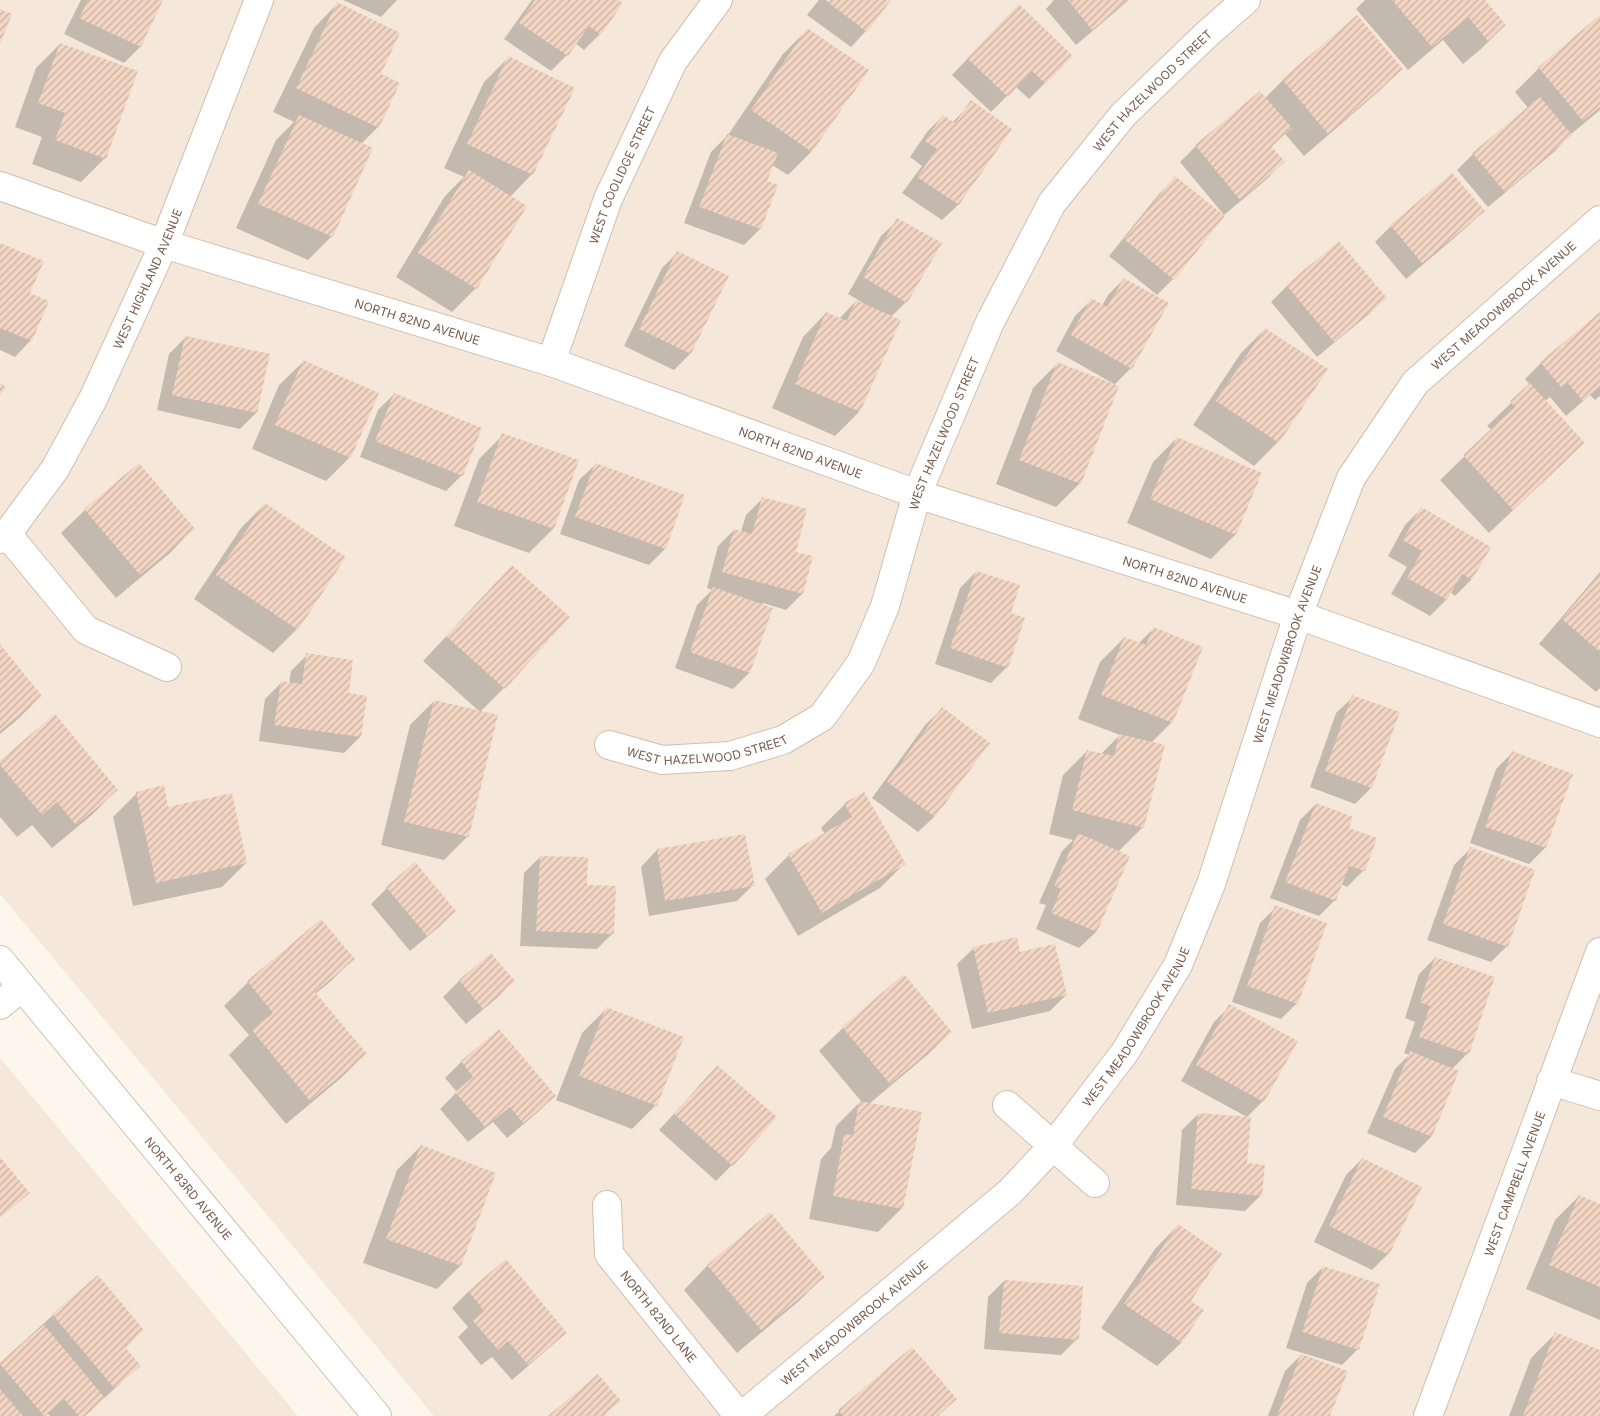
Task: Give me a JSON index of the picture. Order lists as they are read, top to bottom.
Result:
{
  "streets": {
    "street": [
      "WEST HAZELWOOD STREET",
      "WEST COOLIDGE STREET",
      "WEST HIGHLAND AVENUE",
      "WEST MEADOWBROOK AVENUE",
      "NORTH 82ND AVENUE",
      "WEST CAMPBELL AVENUE",
      "NORTH 83RD AVENUE",
      "NORTH 82ND LANE"
    ]
  },
  "crossings": [
    ["WEST HAZELWOOD STREET", "NORTH 82ND AVENUE"],
    ["WEST COOLIDGE STREET", "NORTH 82ND AVENUE"],
    ["WEST HIGHLAND AVENUE", "NORTH 82ND AVENUE"],
    ["WEST MEADOWBROOK AVENUE", "NORTH 82ND AVENUE"],
    ["WEST MEADOWBROOK AVENUE", "NORTH 82ND LANE"]
  ]
}
